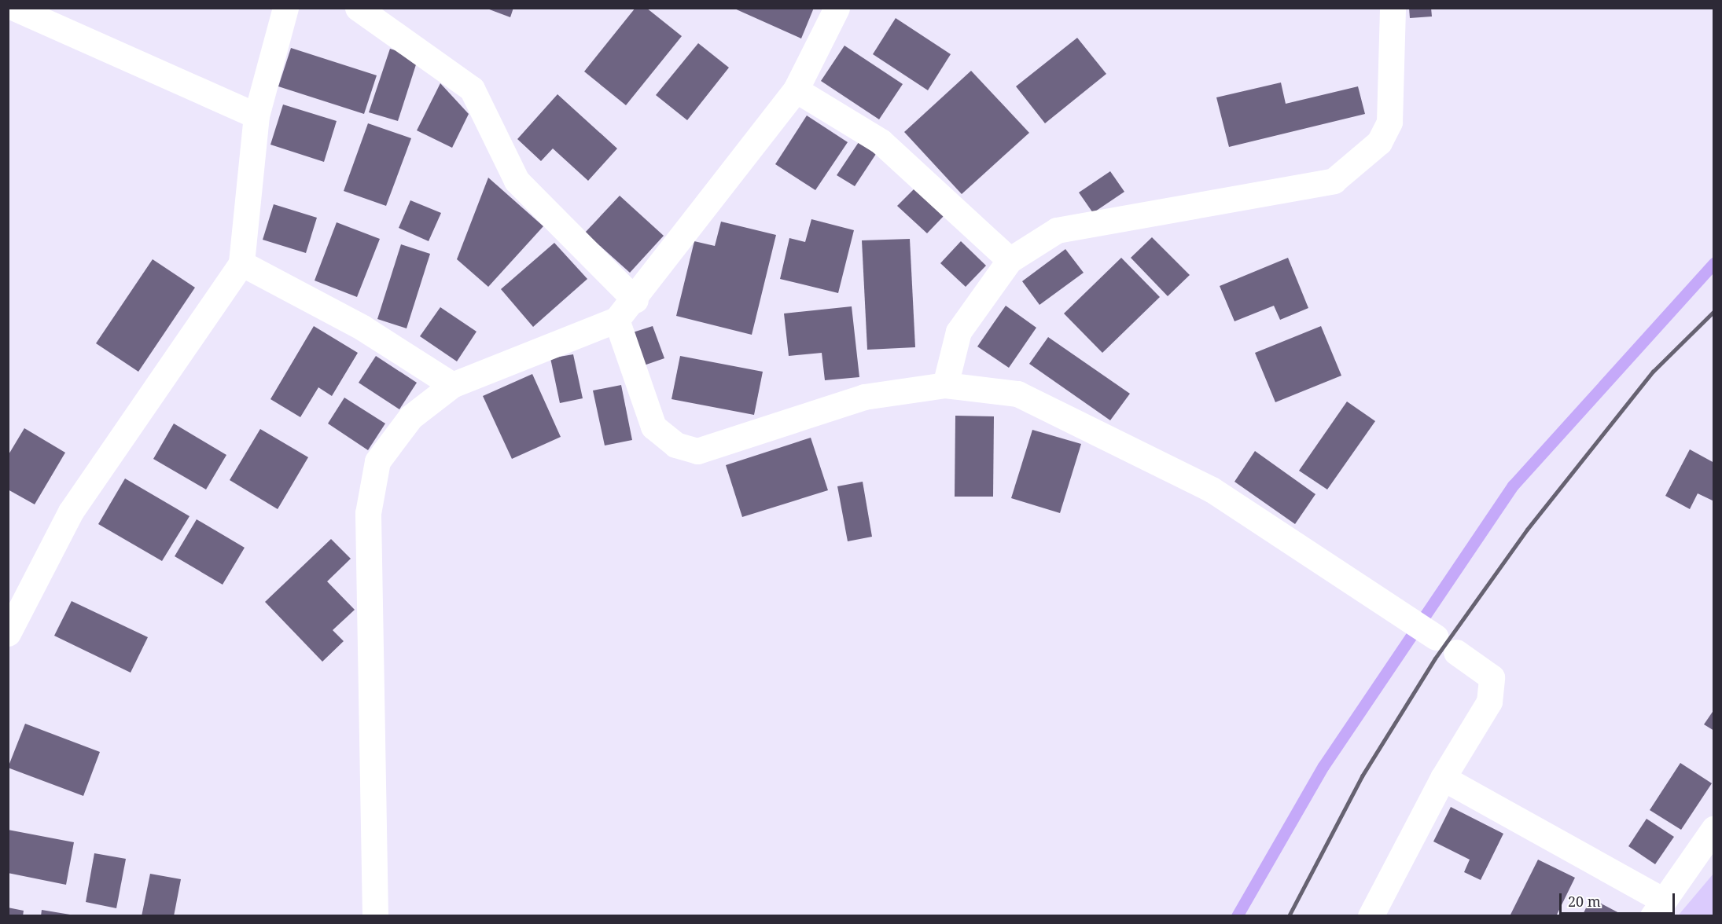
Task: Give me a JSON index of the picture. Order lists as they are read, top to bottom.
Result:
{
  "scale_bar": "20 m"
}
